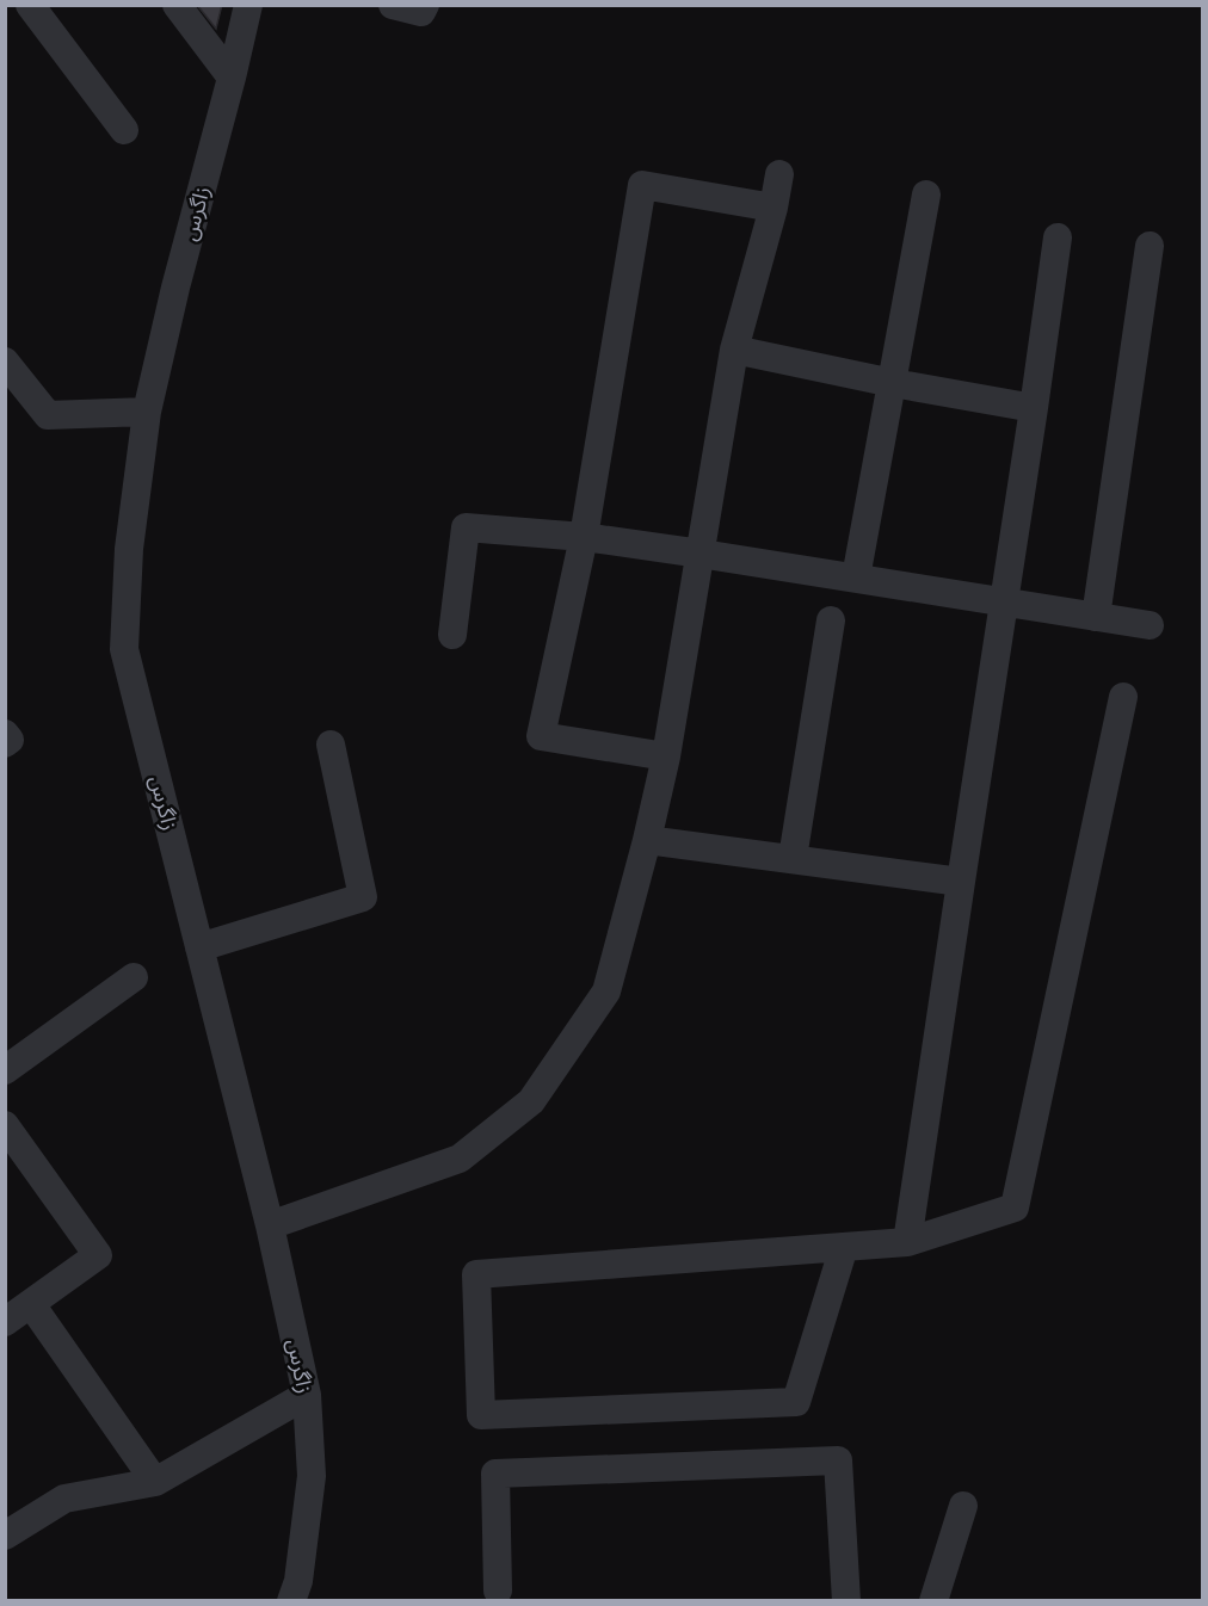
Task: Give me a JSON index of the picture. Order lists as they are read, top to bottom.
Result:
{
  "streets": {
    "street": ["زاگرس"]
  }
}
